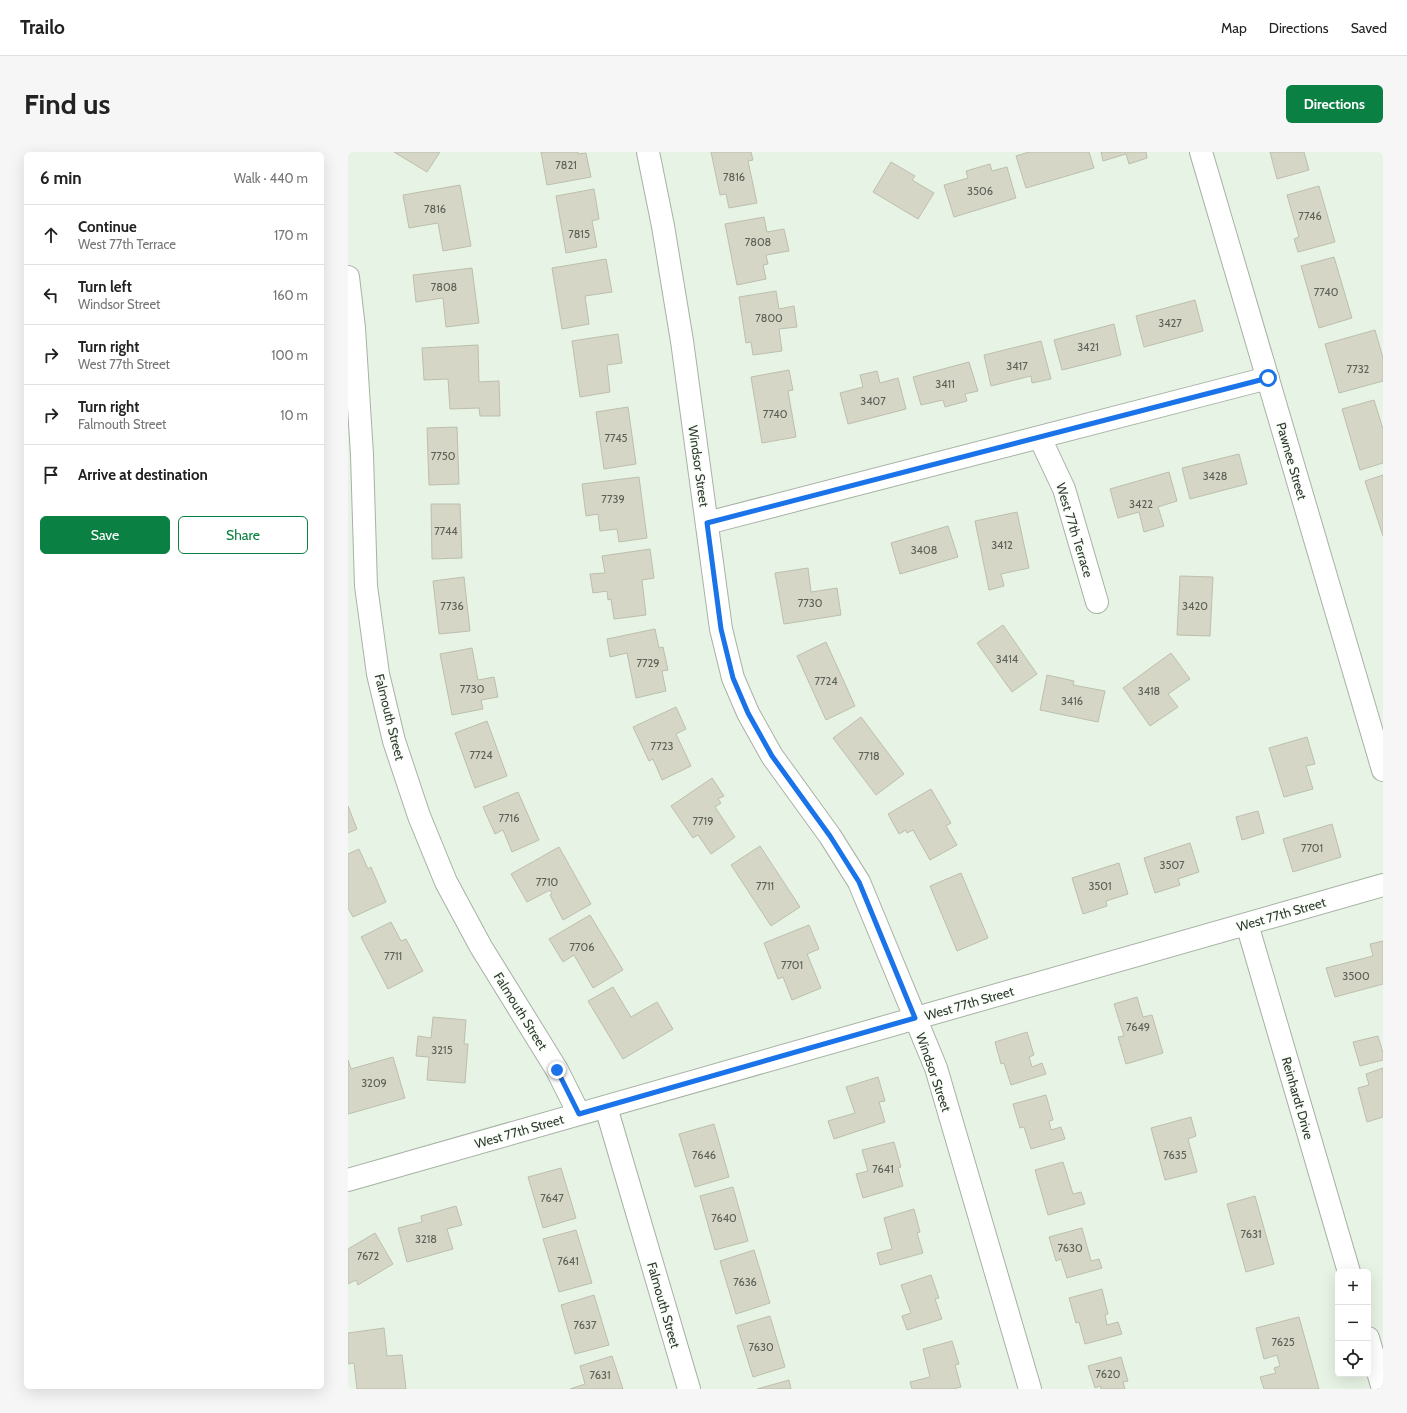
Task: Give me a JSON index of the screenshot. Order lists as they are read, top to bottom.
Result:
{
  "streets": {
    "street": [
      "Pawnee Street",
      "Windsor Street",
      "West 77th Terrace",
      "Falmouth Street",
      "West 77th Street",
      "Reinhardt Drive"
    ]
  },
  "crossings": [
    ["Windsor Street", "West 77th Street"],
    ["Falmouth Street", "West 77th Street"],
    ["West 77th Street", "Reinhardt Drive"]
  ],
  "house_numbers": [
    "7821",
    "7816",
    "3506",
    "7816",
    "7746",
    "7815",
    "7808",
    "7808",
    "7740",
    "7800",
    "3427",
    "3421",
    "3417",
    "7732",
    "3411",
    "3407",
    "7740",
    "7745",
    "7750",
    "3428",
    "7739",
    "3422",
    "7744",
    "3412",
    "3408",
    "7730",
    "7736",
    "3420",
    "3414",
    "7729",
    "7724",
    "7730",
    "3418",
    "3416",
    "7723",
    "7724",
    "7718",
    "7716",
    "7719",
    "7701",
    "3507",
    "7710",
    "7711",
    "3501",
    "7706",
    "7711",
    "7701",
    "3500",
    "7649",
    "3215",
    "3209",
    "7646",
    "7635",
    "7641",
    "7647",
    "7640",
    "7631",
    "3218",
    "7630",
    "7672",
    "7641",
    "7636",
    "7637",
    "7625",
    "7630",
    "7620",
    "7631"
  ],
  "page": {
    "header": "Trailo",
    "nav": ["Map", "Directions", "Saved"],
    "buttons": [
      "Directions",
      ["Save", "Share"]
    ],
    "title": "Find us",
    "heading": ["6 min", "Walk · 440 m"],
    "list": [
      ["Continue", "West 77th Terrace", "170 m"],
      ["Turn left", "Windsor Street", "160 m"],
      ["Turn right", "West 77th Street", "100 m"],
      ["Turn right", "Falmouth Street", "10 m"],
      "Arrive at destination"
    ],
    "map_buttons": ["+", "−"]
  }
}
